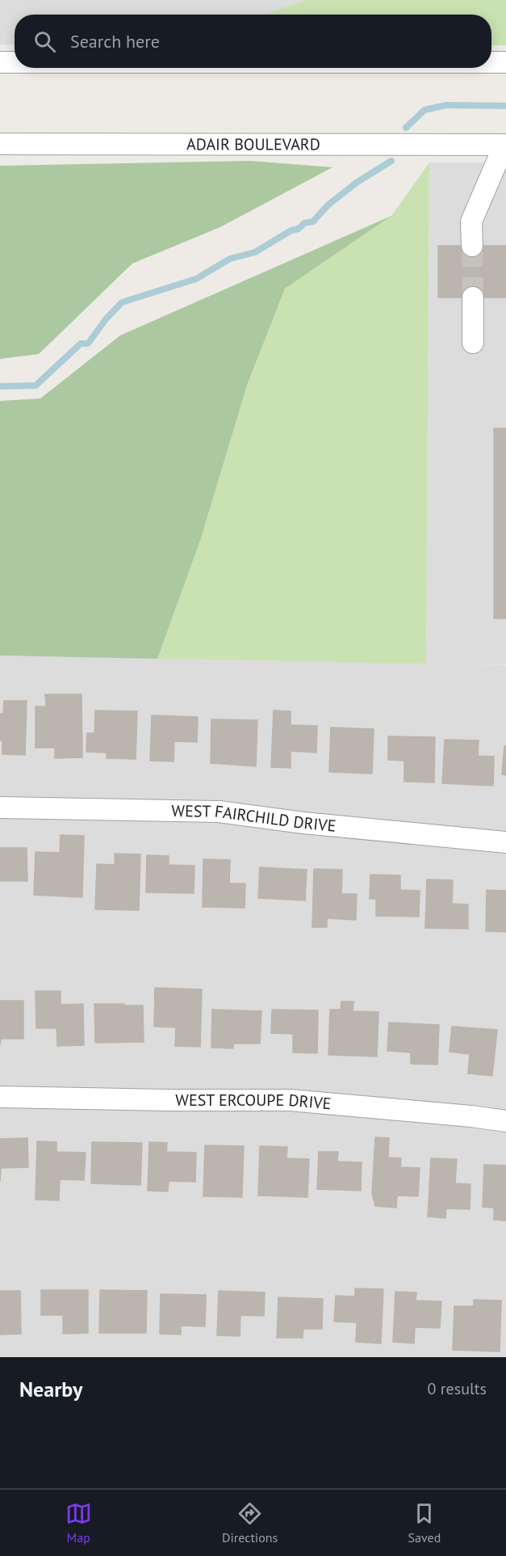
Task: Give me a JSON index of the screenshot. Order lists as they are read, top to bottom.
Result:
{
  "streets": {
    "street": ["ADAIR BOULEVARD", "WEST FAIRCHILD DRIVE", "WEST ERCOUPE DRIVE"]
  },
  "page": {
    "search": "Search here",
    "heading": ["Nearby", "0 results"],
    "nav": ["Map", "Directions", "Saved"]
  }
}
